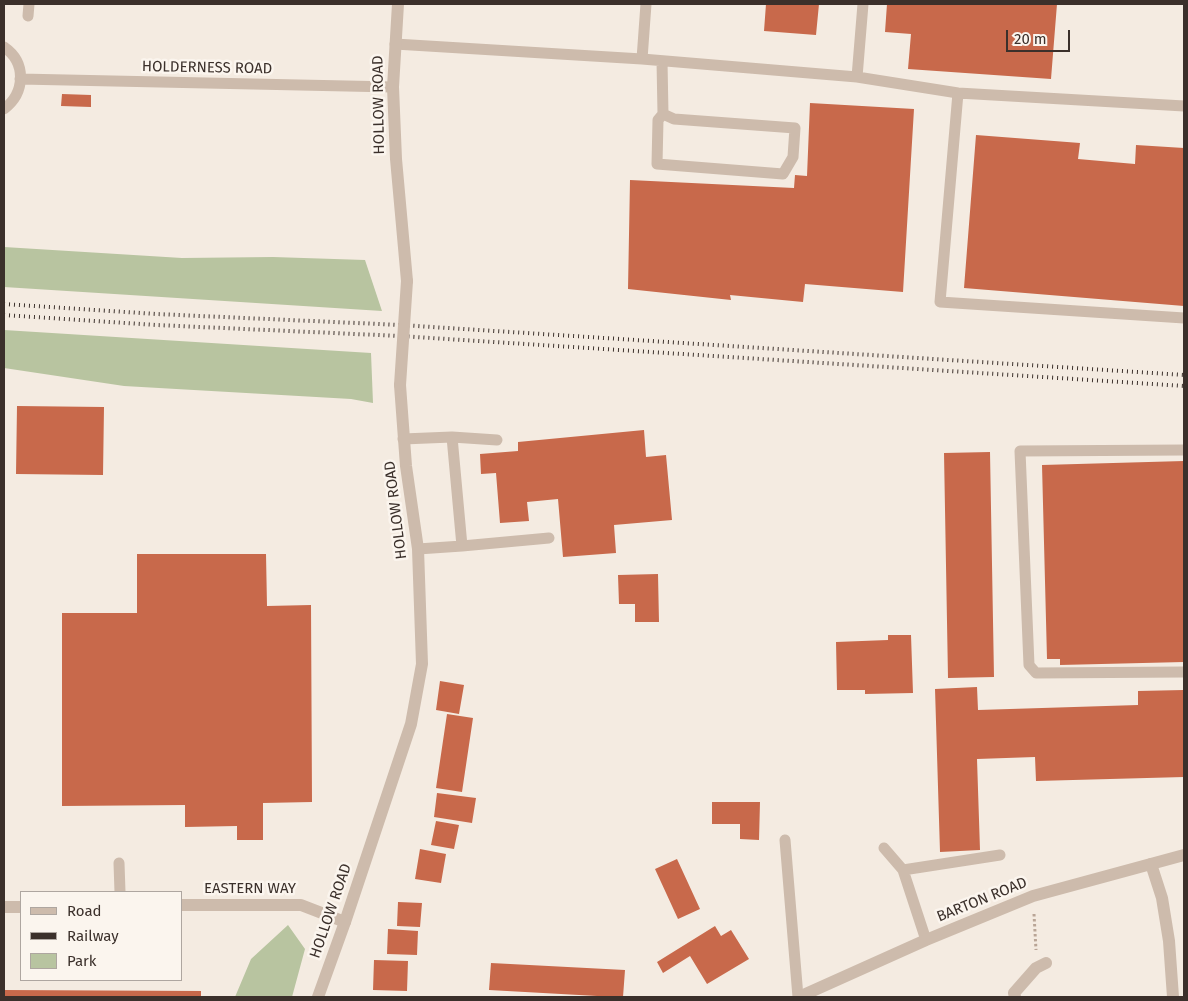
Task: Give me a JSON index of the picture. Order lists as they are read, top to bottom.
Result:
{
  "streets": {
    "street": ["HOLLOW ROAD", "EASTERN WAY", "BARTON ROAD"],
    "lane": ["HOLDERNESS ROAD"]
  },
  "crossings": [
    ["HOLDERNESS ROAD", "HOLLOW ROAD"],
    ["HOLLOW ROAD", "EASTERN WAY"]
  ],
  "legend": ["Road", "Railway", "Park"],
  "scale_bar": "20 m"
}
